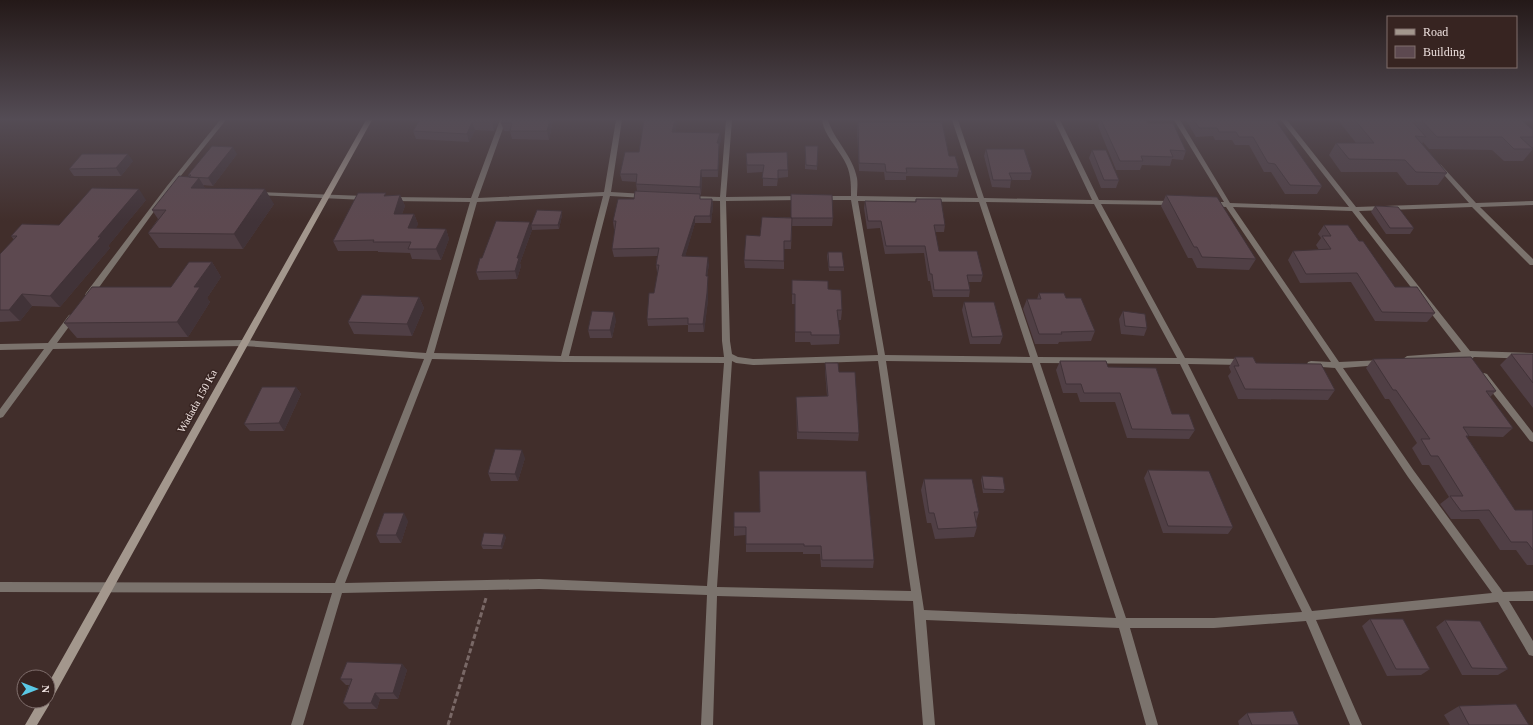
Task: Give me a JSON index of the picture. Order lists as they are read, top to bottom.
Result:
{
  "streets": {
    "street": ["Wadada 150 Ka"]
  },
  "legend": ["Road", "Building"],
  "north": "right"
}
